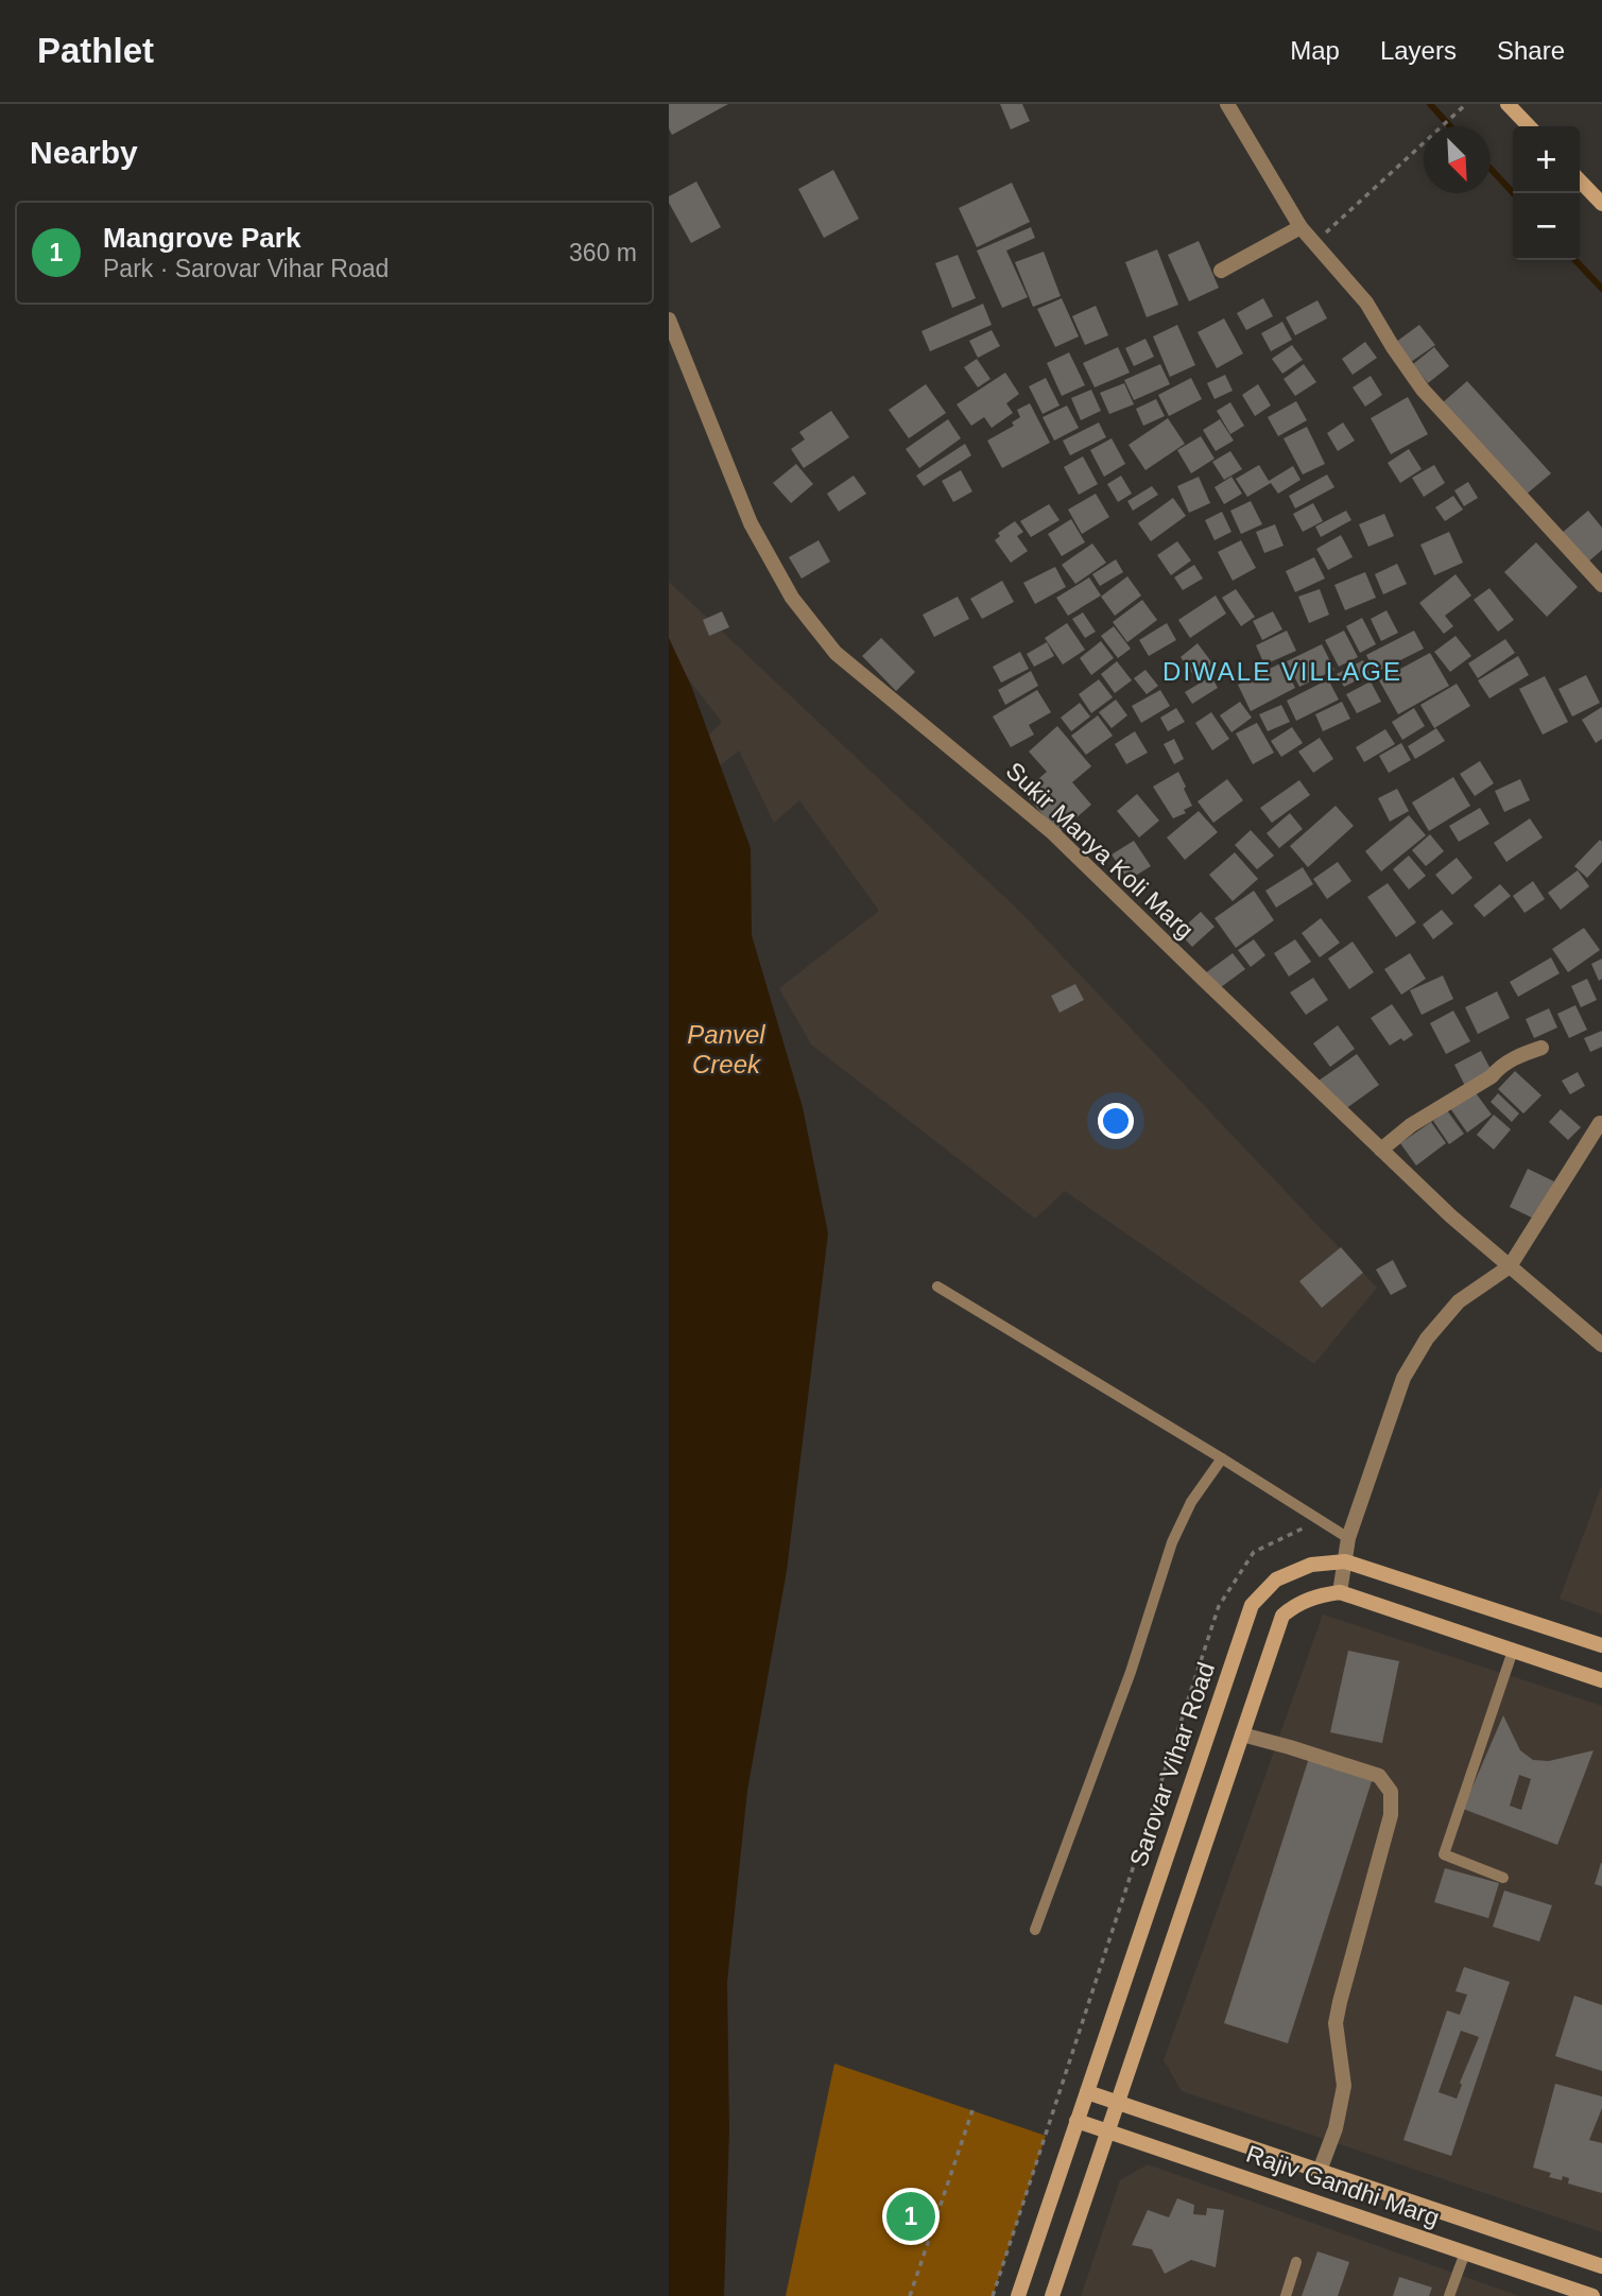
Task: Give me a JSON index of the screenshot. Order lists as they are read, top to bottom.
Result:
{
  "streets": {
    "street": ["Sukir Manya Koli Marg", "Sarovar Vihar Road", "Rajiv Gandhi Marg"]
  },
  "crossings": [
    ["Sarovar Vihar Road", "Rajiv Gandhi Marg"]
  ],
  "districts": ["DIWALE VILLAGE"],
  "water": ["Panvel Creek"],
  "north": "bottom right",
  "page": {
    "header": "Pathlet",
    "nav": ["Map", "Layers", "Share"],
    "heading": "Nearby",
    "map_buttons": ["+", "−"],
    "list": [
      {
        "mark": "1",
        "name": "Mangrove Park",
        "note": "Park · Sarovar Vihar Road",
        "value": "360 m"
      }
    ],
    "pins": "1"
  }
}
